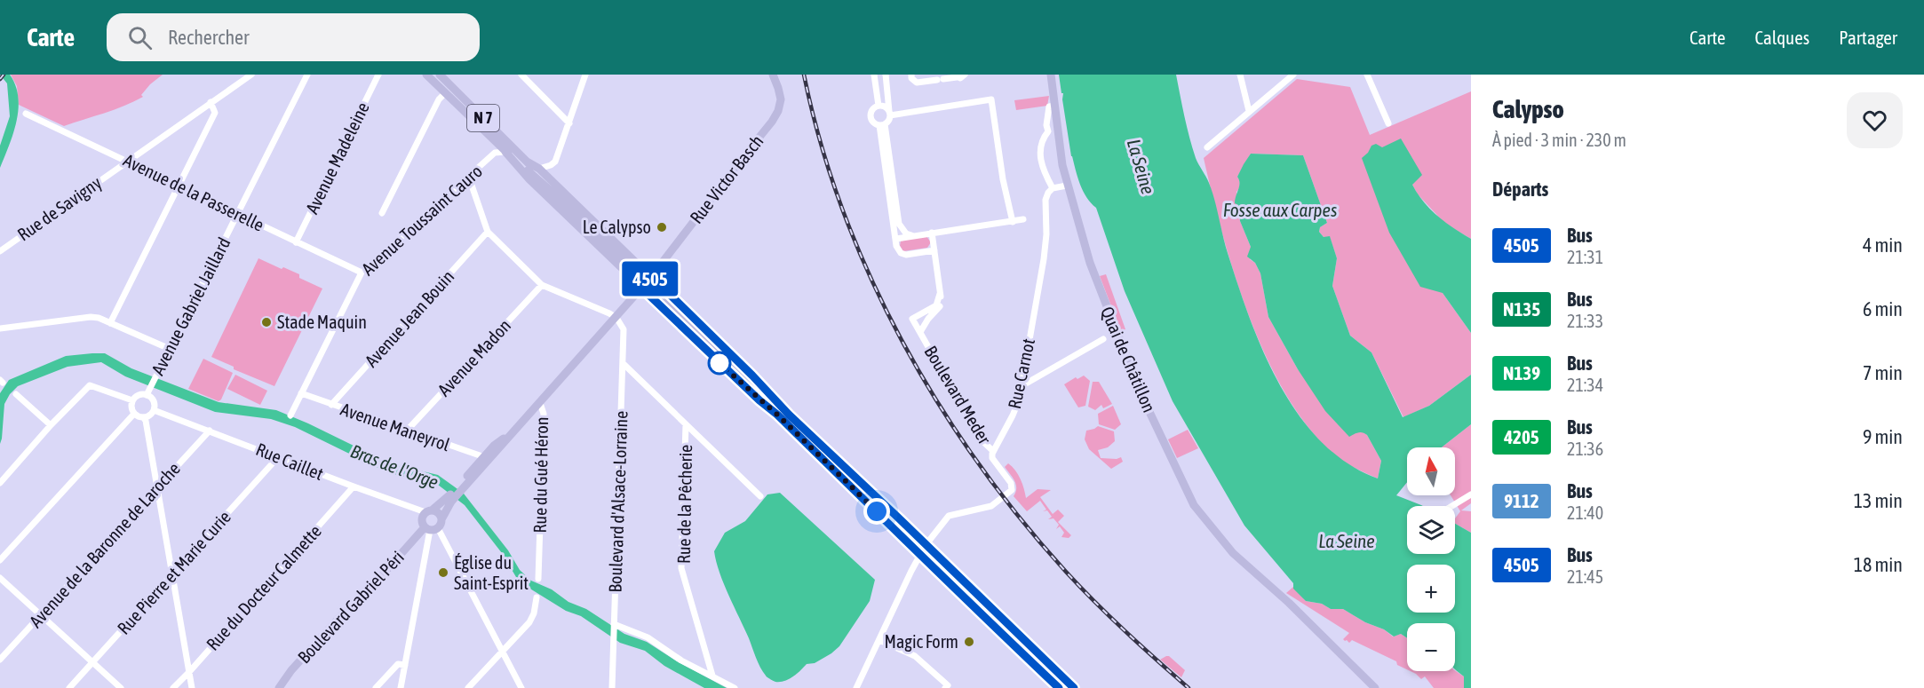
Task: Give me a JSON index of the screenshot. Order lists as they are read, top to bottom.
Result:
{
  "streets": {
    "main road": [
      "N 7",
      "Rue Victor Basch",
      "Quai de Châtillon",
      "Boulevard Gabriel Péri"
    ],
    "street": [
      "Avenue Madeleine",
      "Avenue de la Passerelle",
      "Rue de Savigny",
      "Avenue Toussaint Cauro",
      "Avenue Gabriel Jaillard",
      "Avenue Jean Bouin",
      "Avenue Madon",
      "Rue Carnot",
      "Boulevard Meder",
      "Avenue Maneyrol",
      "Rue Caillet",
      "Rue du Gué Héron",
      "Boulevard d'Alsace-Lorraine",
      "Rue de la Pêcherie",
      "Avenue de la Baronne de Laroche",
      "Rue Pierre et Marie Curie",
      "Rue du Docteur Calmette"
    ]
  },
  "crossings": [
    ["N 7", "Rue Victor Basch"],
    ["N 7", "Avenue Toussaint Cauro"],
    ["N 7", "Boulevard Gabriel Péri"],
    ["Avenue Madeleine", "Avenue de la Passerelle"],
    ["Rue Victor Basch", "Boulevard Gabriel Péri"],
    ["Avenue de la Passerelle", "Rue de Savigny"],
    ["Avenue de la Passerelle", "Avenue Toussaint Cauro"],
    ["Avenue de la Passerelle", "Avenue Gabriel Jaillard"],
    ["Avenue Toussaint Cauro", "Avenue Maneyrol"],
    ["Avenue Gabriel Jaillard", "Rue Caillet"],
    ["Avenue Jean Bouin", "Avenue Maneyrol"],
    ["Avenue Madon", "Avenue Maneyrol"],
    ["Rue Carnot", "Boulevard Meder"],
    ["Avenue Maneyrol", "Boulevard Gabriel Péri"],
    ["Rue Caillet", "Avenue de la Baronne de Laroche"],
    ["Rue Caillet", "Rue Pierre et Marie Curie"],
    ["Rue Caillet", "Rue du Docteur Calmette"],
    ["Rue Caillet", "Boulevard Gabriel Péri"],
    ["Rue du Gué Héron", "Boulevard Gabriel Péri"],
    ["Boulevard d'Alsace-Lorraine", "Boulevard Gabriel Péri"]
  ],
  "water": ["La Seine", "Fosse aux Carpes", "Bras de l'Orge"],
  "places": [
    "Le Calypso",
    "Stade Maquin",
    "Église du Saint-Esprit",
    "Magic Form"
  ],
  "lines": ["bus line 4505"],
  "north": "top",
  "page": {
    "header": "Carte",
    "search": "Rechercher",
    "nav": ["Carte", "Calques", "Partager"],
    "on_map": "4505",
    "heading": [
      ["Calypso", "À pied · 3 min · 230 m"],
      "Départs"
    ],
    "list": [
      {
        "mark": "4505",
        "name": "Bus",
        "note": "21:31",
        "value": "4 min"
      },
      {
        "mark": "N135",
        "name": "Bus",
        "note": "21:33",
        "value": "6 min"
      },
      {
        "mark": "N139",
        "name": "Bus",
        "note": "21:34",
        "value": "7 min"
      },
      {
        "mark": "4205",
        "name": "Bus",
        "note": "21:36",
        "value": "9 min"
      },
      {
        "mark": "9112",
        "name": "Bus",
        "note": "21:40",
        "value": "13 min"
      },
      {
        "mark": "4505",
        "name": "Bus",
        "note": "21:45",
        "value": "18 min"
      }
    ],
    "map_buttons": ["+", "−"]
  }
}
